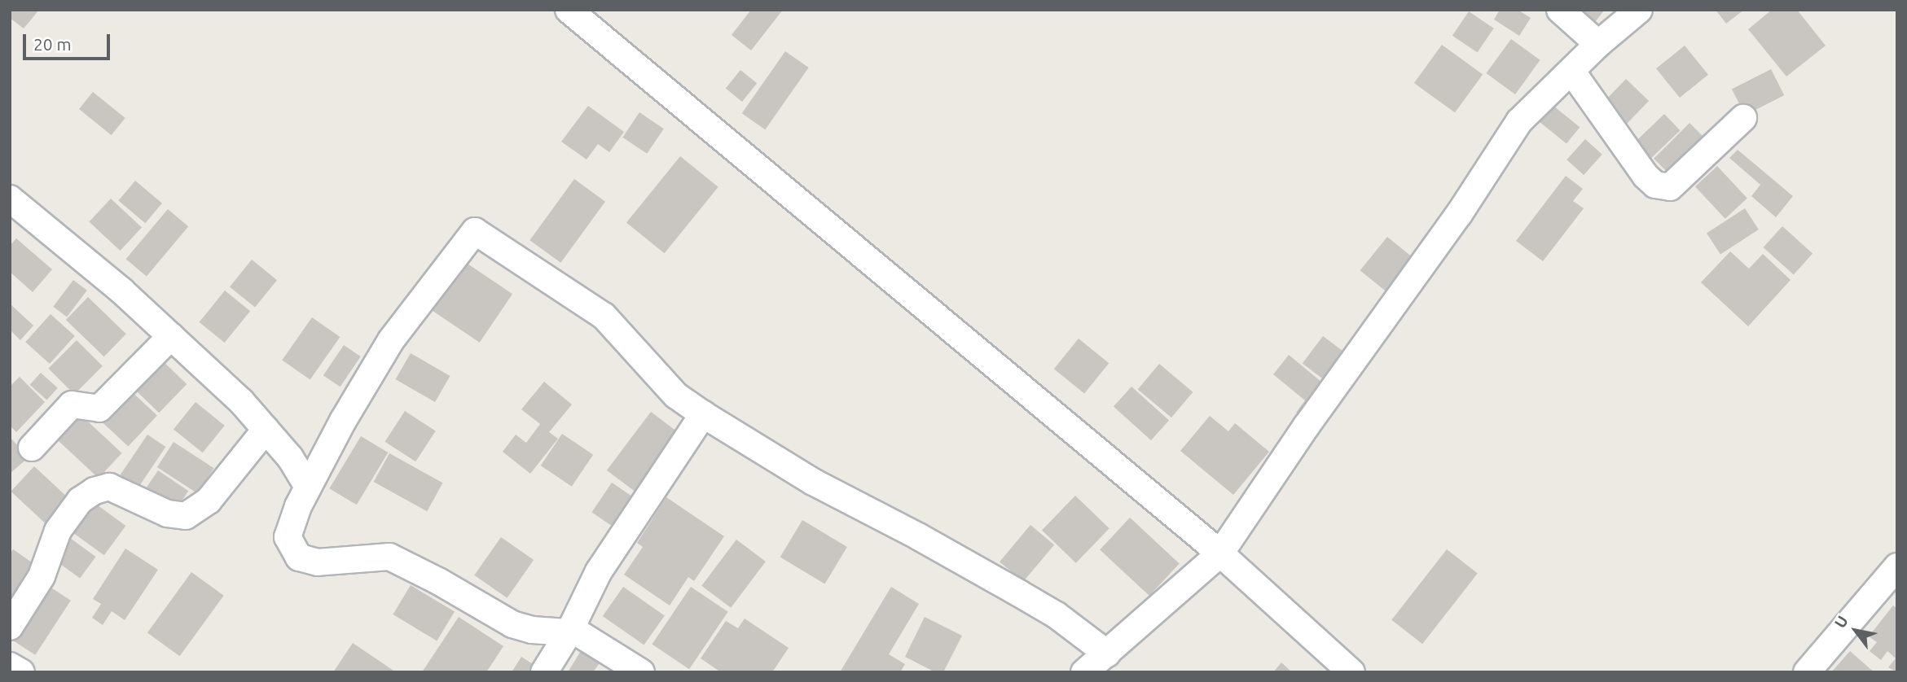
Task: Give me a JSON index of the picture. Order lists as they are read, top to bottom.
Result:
{
  "scale_bar": "20 m",
  "north": "top left"
}
